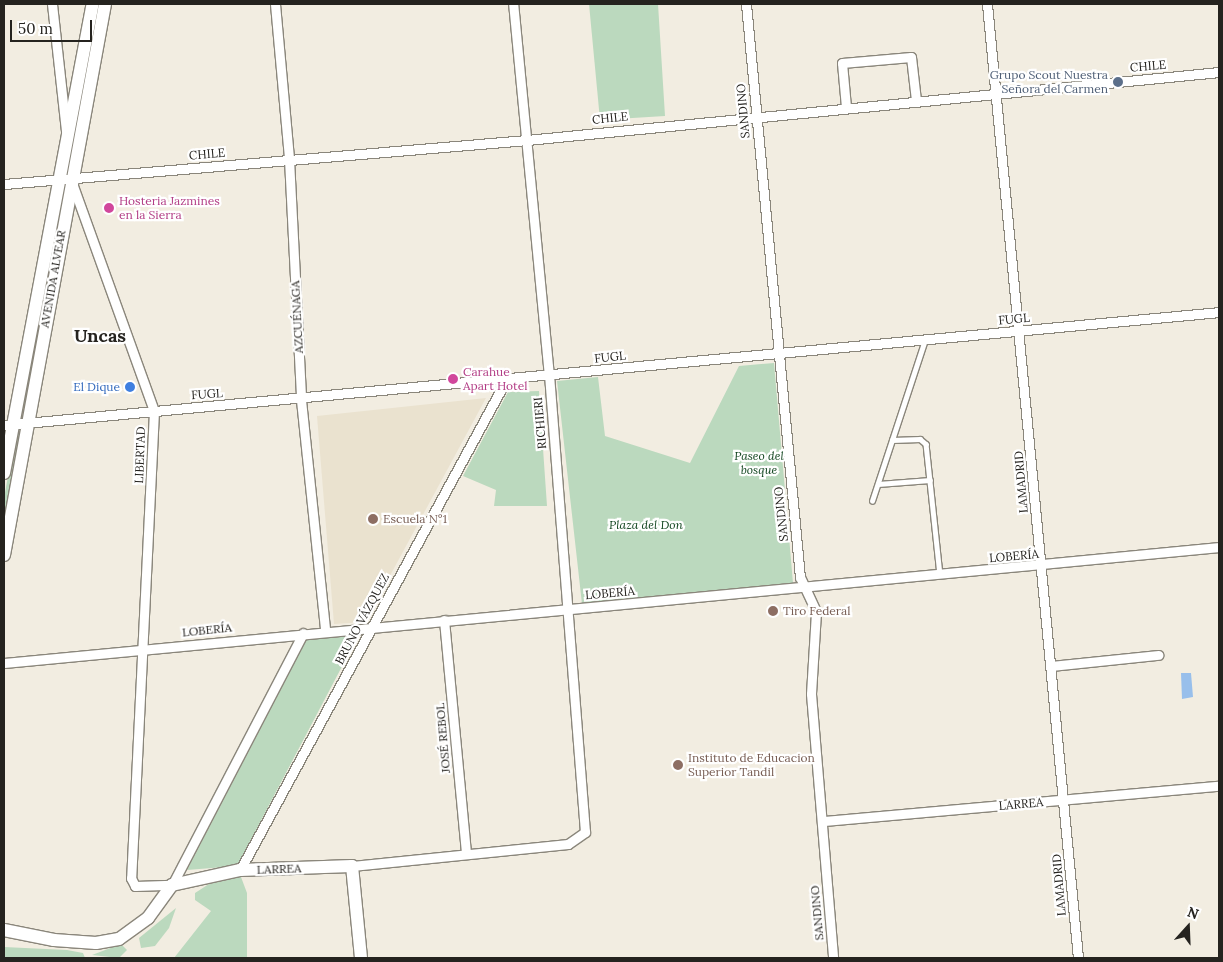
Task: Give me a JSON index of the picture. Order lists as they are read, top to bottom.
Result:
{
  "streets": {
    "main road": ["AVENIDA ALVEAR", "LARREA"],
    "street": [
      "CHILE",
      "SANDINO",
      "AZCUÉNAGA",
      "FUGL",
      "RICHIERI",
      "LIBERTAD",
      "LAMADRID",
      "LOBERÍA",
      "BRUNO VÁZQUEZ",
      "JOSÉ REBOL"
    ]
  },
  "crossings": [
    ["CHILE", "SANDINO"],
    ["CHILE", "AVENIDA ALVEAR"],
    ["CHILE", "AZCUÉNAGA"],
    ["CHILE", "RICHIERI"],
    ["CHILE", "LIBERTAD"],
    ["CHILE", "LAMADRID"],
    ["SANDINO", "FUGL"],
    ["SANDINO", "LOBERÍA"],
    ["SANDINO", "LARREA"],
    ["AVENIDA ALVEAR", "FUGL"],
    ["AVENIDA ALVEAR", "LIBERTAD"],
    ["AZCUÉNAGA", "FUGL"],
    ["AZCUÉNAGA", "LOBERÍA"],
    ["FUGL", "RICHIERI"],
    ["FUGL", "LIBERTAD"],
    ["FUGL", "LAMADRID"],
    ["FUGL", "BRUNO VÁZQUEZ"],
    ["RICHIERI", "LOBERÍA"],
    ["RICHIERI", "LARREA"],
    ["LIBERTAD", "LOBERÍA"],
    ["LIBERTAD", "LARREA"],
    ["LAMADRID", "LOBERÍA"],
    ["LAMADRID", "LARREA"],
    ["LOBERÍA", "BRUNO VÁZQUEZ"],
    ["LOBERÍA", "JOSÉ REBOL"],
    ["BRUNO VÁZQUEZ", "LARREA"],
    ["JOSÉ REBOL", "LARREA"]
  ],
  "districts": ["Uncas"],
  "parks": ["Paseo del bosque", "Plaza del Don"],
  "places": [
    "Grupo Scout Nuestra Señora del Carmen",
    "Hosteria Jazmines en la Sierra",
    "Carahue Apart Hotel",
    "El Dique",
    "Escuela N°1",
    "Tiro Federal",
    "Instituto de Educacion Superior Tandil"
  ],
  "scale_bar": "50 m",
  "north": "top"
}
